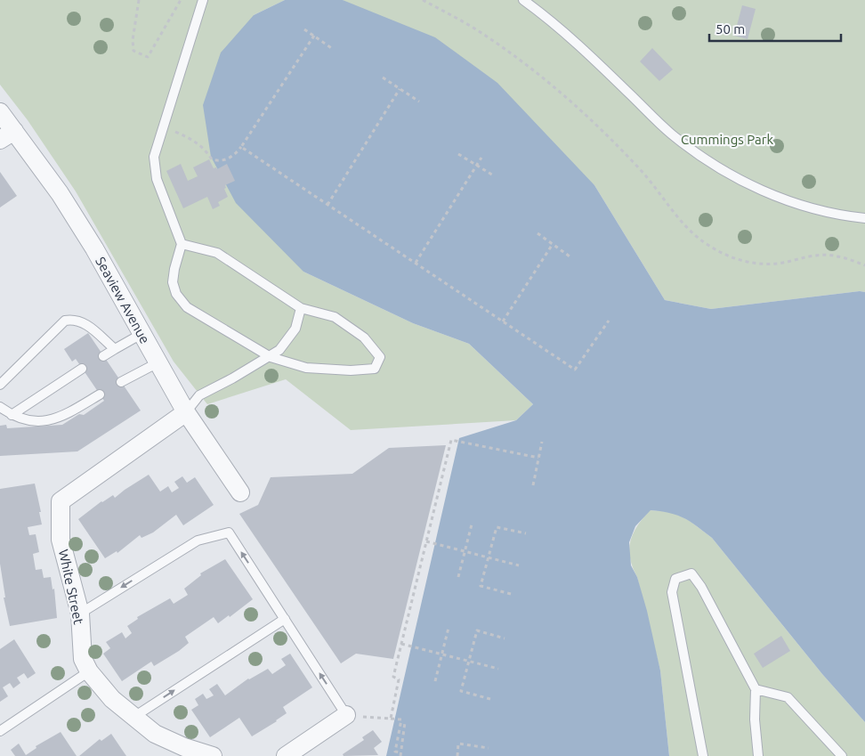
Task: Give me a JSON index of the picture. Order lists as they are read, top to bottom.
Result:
{
  "streets": {
    "street": ["Seaview Avenue", "White Street"]
  },
  "crossings": [
    ["Seaview Avenue", "White Street"]
  ],
  "parks": ["Cummings Park"],
  "scale_bar": "50 m"
}
